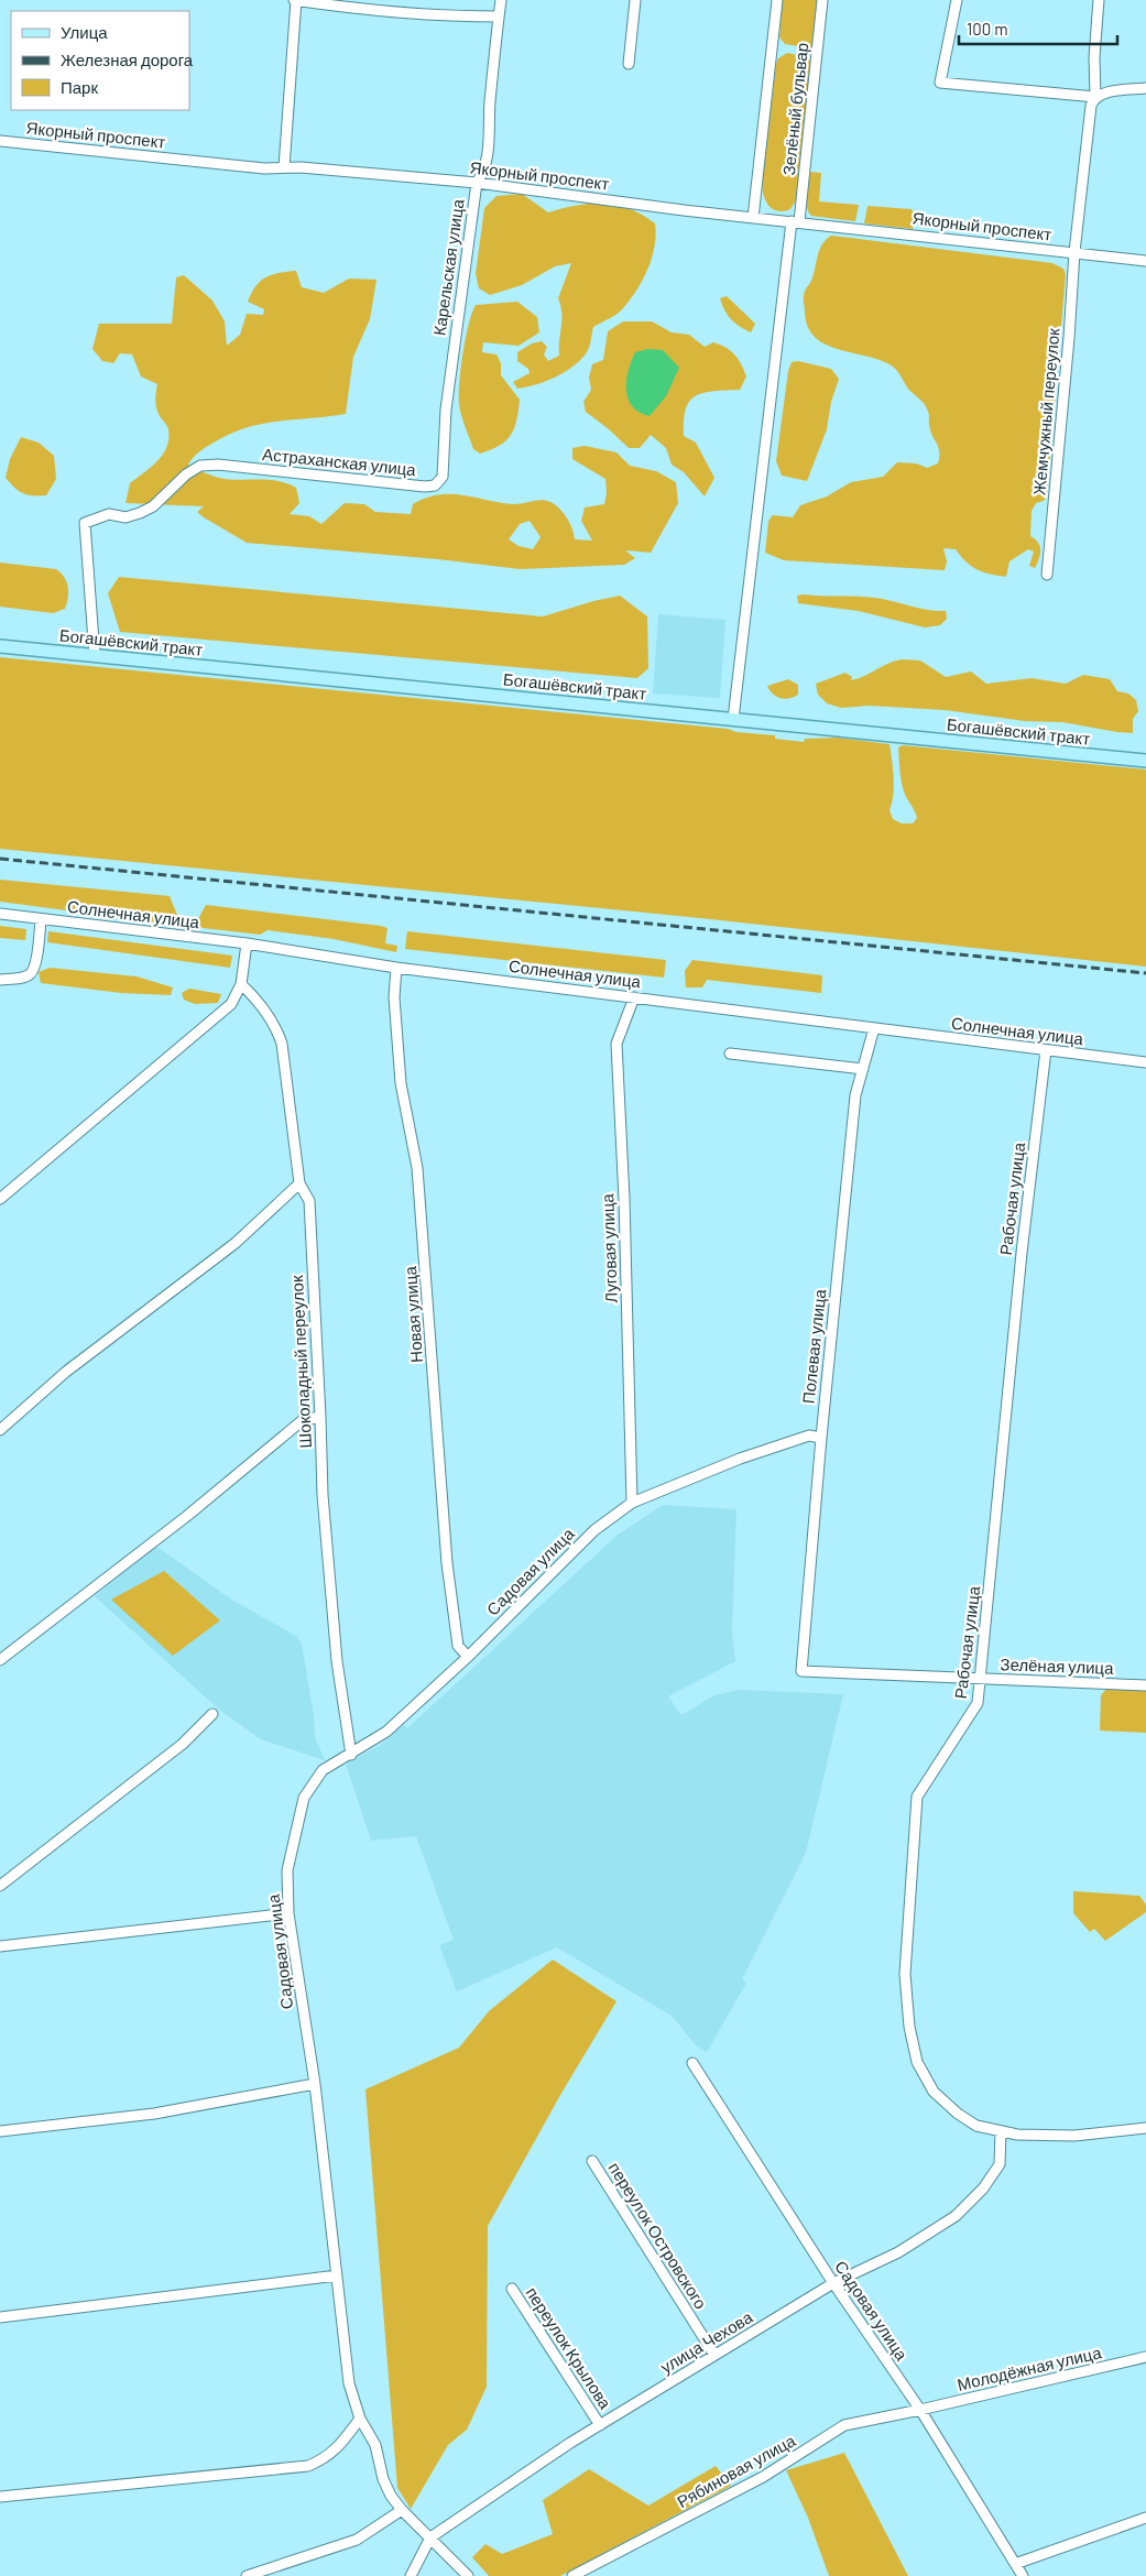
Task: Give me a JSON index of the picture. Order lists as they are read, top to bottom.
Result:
{
  "streets": {
    "main road": ["Богашёвский тракт"],
    "street": [
      "Зелёный бульвар",
      "Якорный проспект",
      "Карельская улица",
      "Жемчужный переулок",
      "Астраханская улица",
      "Солнечная улица",
      "Рабочая улица",
      "Луговая улица",
      "Новая улица",
      "Полевая улица",
      "Шоколадный переулок",
      "Садовая улица",
      "Зелёная улица",
      "переулок Островского",
      "улица Чехова",
      "переулок Крылова",
      "Молодёжная улица",
      "Рябиновая улица"
    ]
  },
  "crossings": [
    ["Зелёный бульвар", "Якорный проспект"],
    ["Зелёный бульвар", "Богашёвский тракт"],
    ["Якорный проспект", "Карельская улица"],
    ["Якорный проспект", "Жемчужный переулок"],
    ["Карельская улица", "Астраханская улица"],
    ["Астраханская улица", "Богашёвский тракт"],
    ["Солнечная улица", "Рабочая улица"],
    ["Солнечная улица", "Луговая улица"],
    ["Солнечная улица", "Новая улица"],
    ["Солнечная улица", "Полевая улица"],
    ["Рабочая улица", "Зелёная улица"],
    ["Рабочая улица", "улица Чехова"],
    ["Луговая улица", "Садовая улица"],
    ["Новая улица", "Садовая улица"],
    ["Полевая улица", "Садовая улица"],
    ["Полевая улица", "Зелёная улица"],
    ["Шоколадный переулок", "Садовая улица"],
    ["Садовая улица", "улица Чехова"],
    ["Садовая улица", "Молодёжная улица"],
    ["Садовая улица", "Рябиновая улица"],
    ["переулок Островского", "улица Чехова"],
    ["улица Чехова", "переулок Крылова"],
    ["Молодёжная улица", "Рябиновая улица"]
  ],
  "legend": ["Улица", "Железная дорога", "Парк"],
  "scale_bar": "100 m"
}
